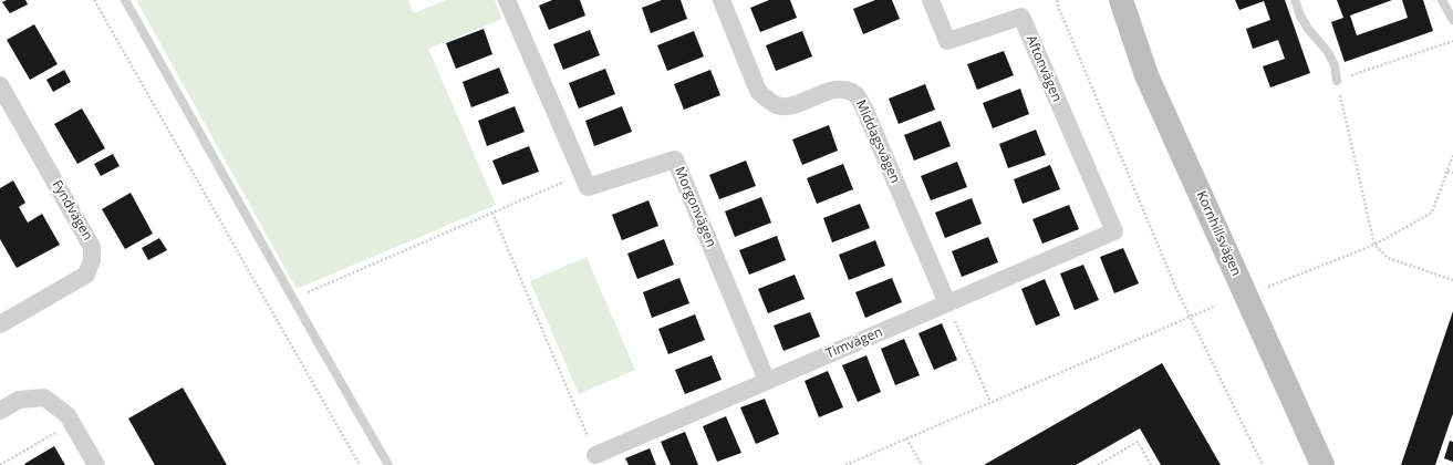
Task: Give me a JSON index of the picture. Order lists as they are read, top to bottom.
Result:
{
  "streets": {
    "street": [
      "Aftonvägen",
      "Middagsvägen",
      "Morgonvägen",
      "Fyndvägen",
      "Kornhillsvägen",
      "Timvägen"
    ]
  },
  "crossings": [
    ["Aftonvägen", "Timvägen"],
    ["Middagsvägen", "Timvägen"],
    ["Morgonvägen", "Timvägen"]
  ]
}
